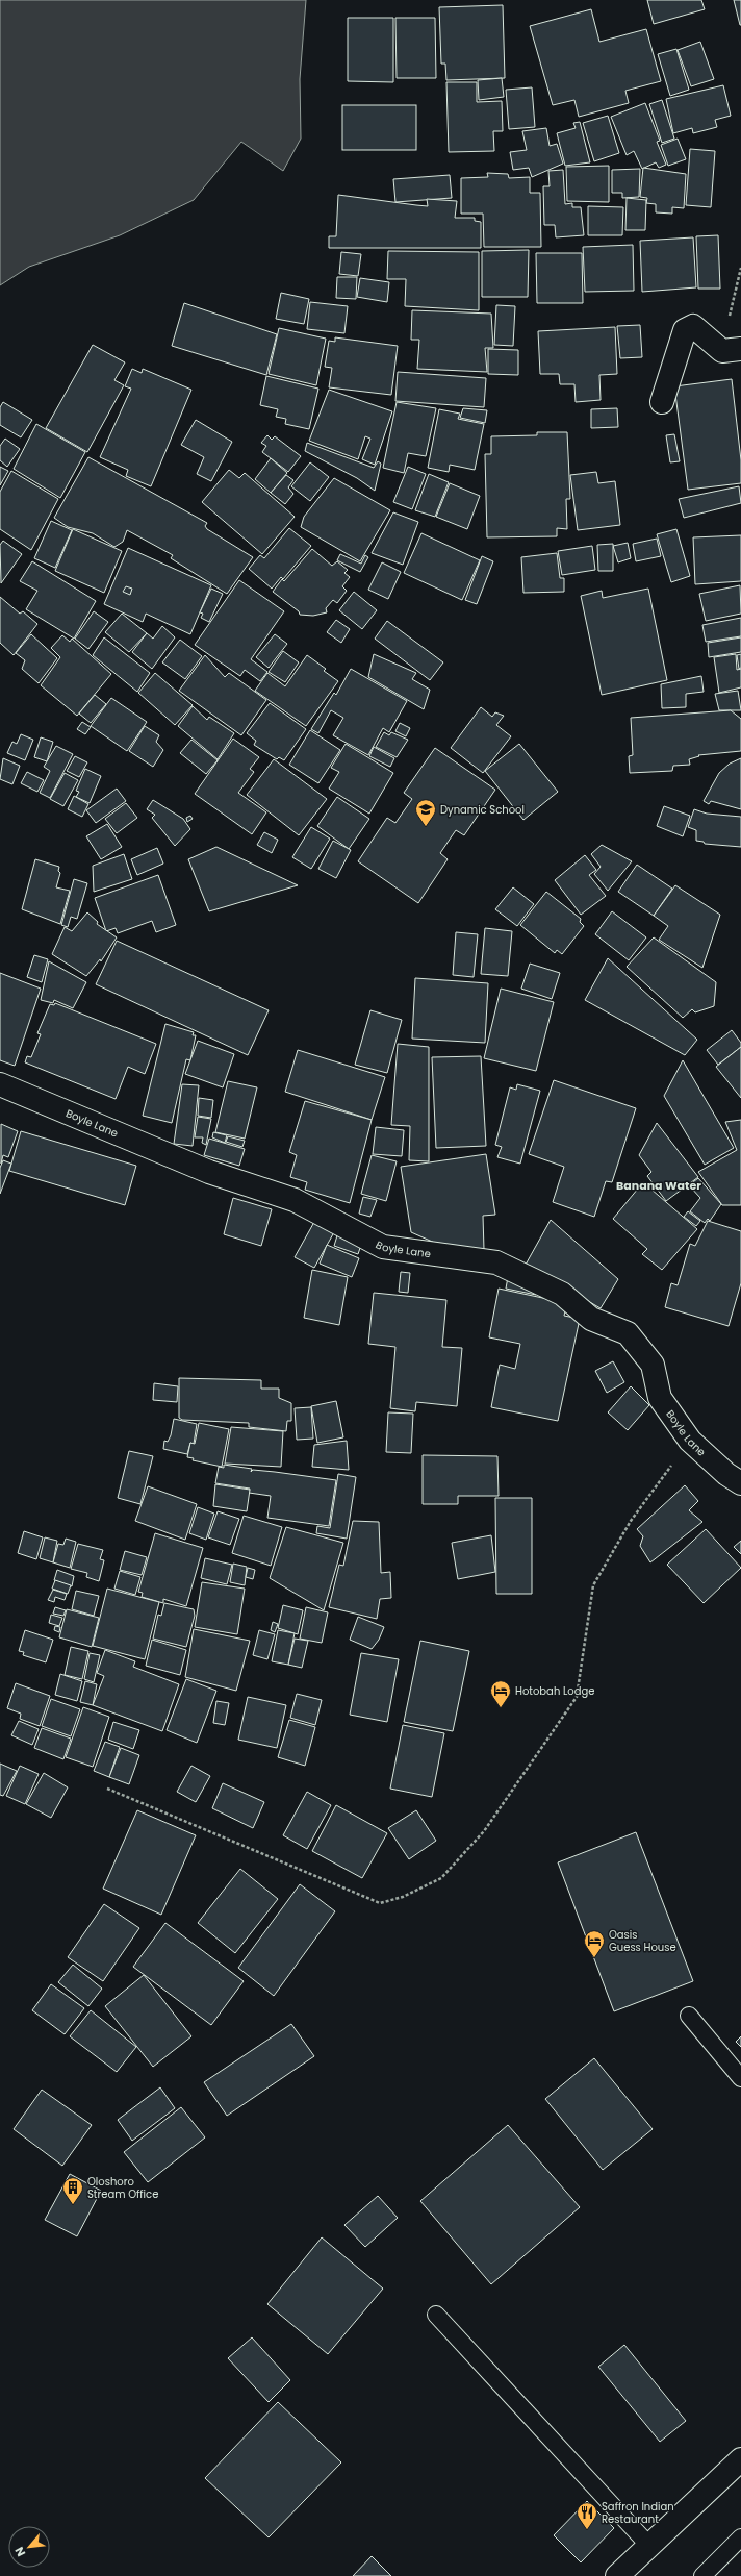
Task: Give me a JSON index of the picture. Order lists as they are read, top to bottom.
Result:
{
  "streets": {
    "street": ["Boyle Lane"]
  },
  "districts": ["Banana Water"],
  "places": {
    "school or university": ["Dynamic School"],
    "hotel": ["Hotobah Lodge", "Oasis Guess House"],
    "building": ["Oloshoro Stream Office"],
    "restaurant": ["Saffron Indian Restaurant"]
  },
  "north": "bottom left"
}
